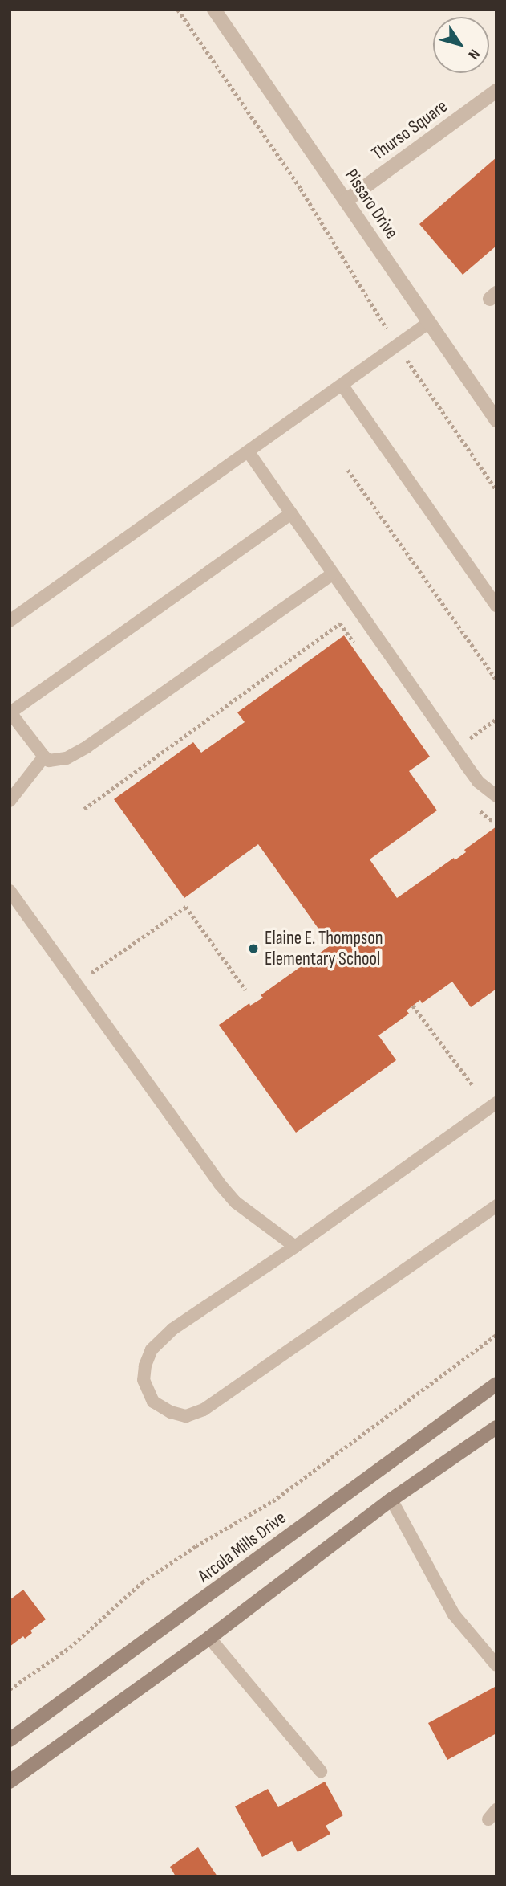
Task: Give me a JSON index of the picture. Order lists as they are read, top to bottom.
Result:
{
  "streets": {
    "street": ["Thurso Square", "Pissaro Drive", "Arcola Mills Drive"]
  },
  "crossings": [
    ["Thurso Square", "Pissaro Drive"]
  ],
  "places": ["Elaine E. Thompson Elementary School"],
  "north": "bottom right"
}
